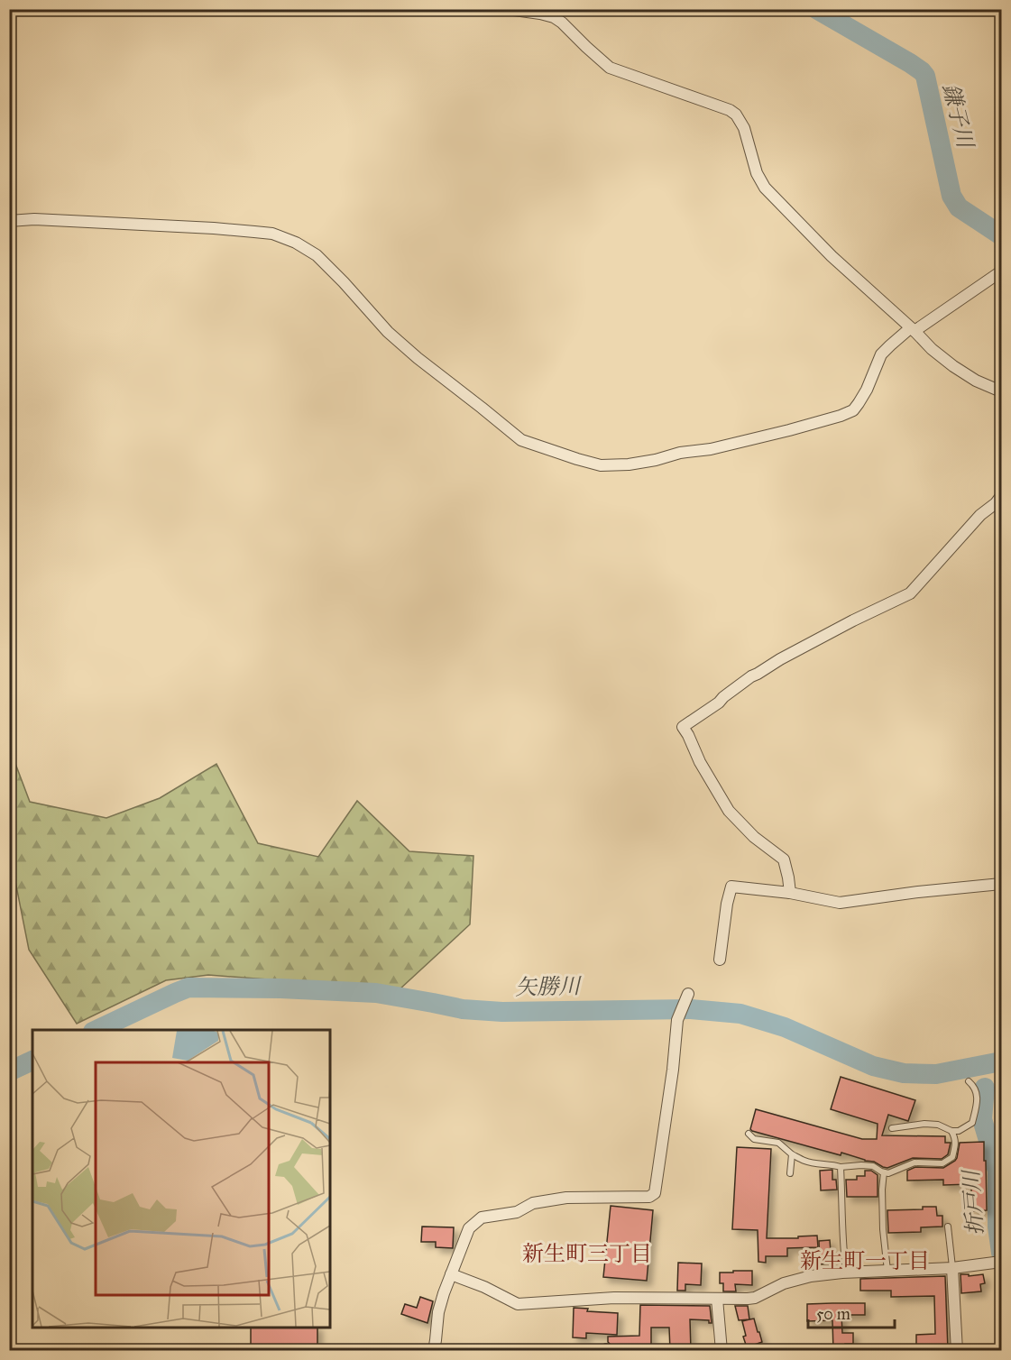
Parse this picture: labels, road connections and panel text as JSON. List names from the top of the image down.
{
  "districts": ["新生町三丁目", "新生町一丁目"],
  "water": ["鎌子川", "矢勝川", "折戸川"],
  "scale_bar": "50 m"
}
